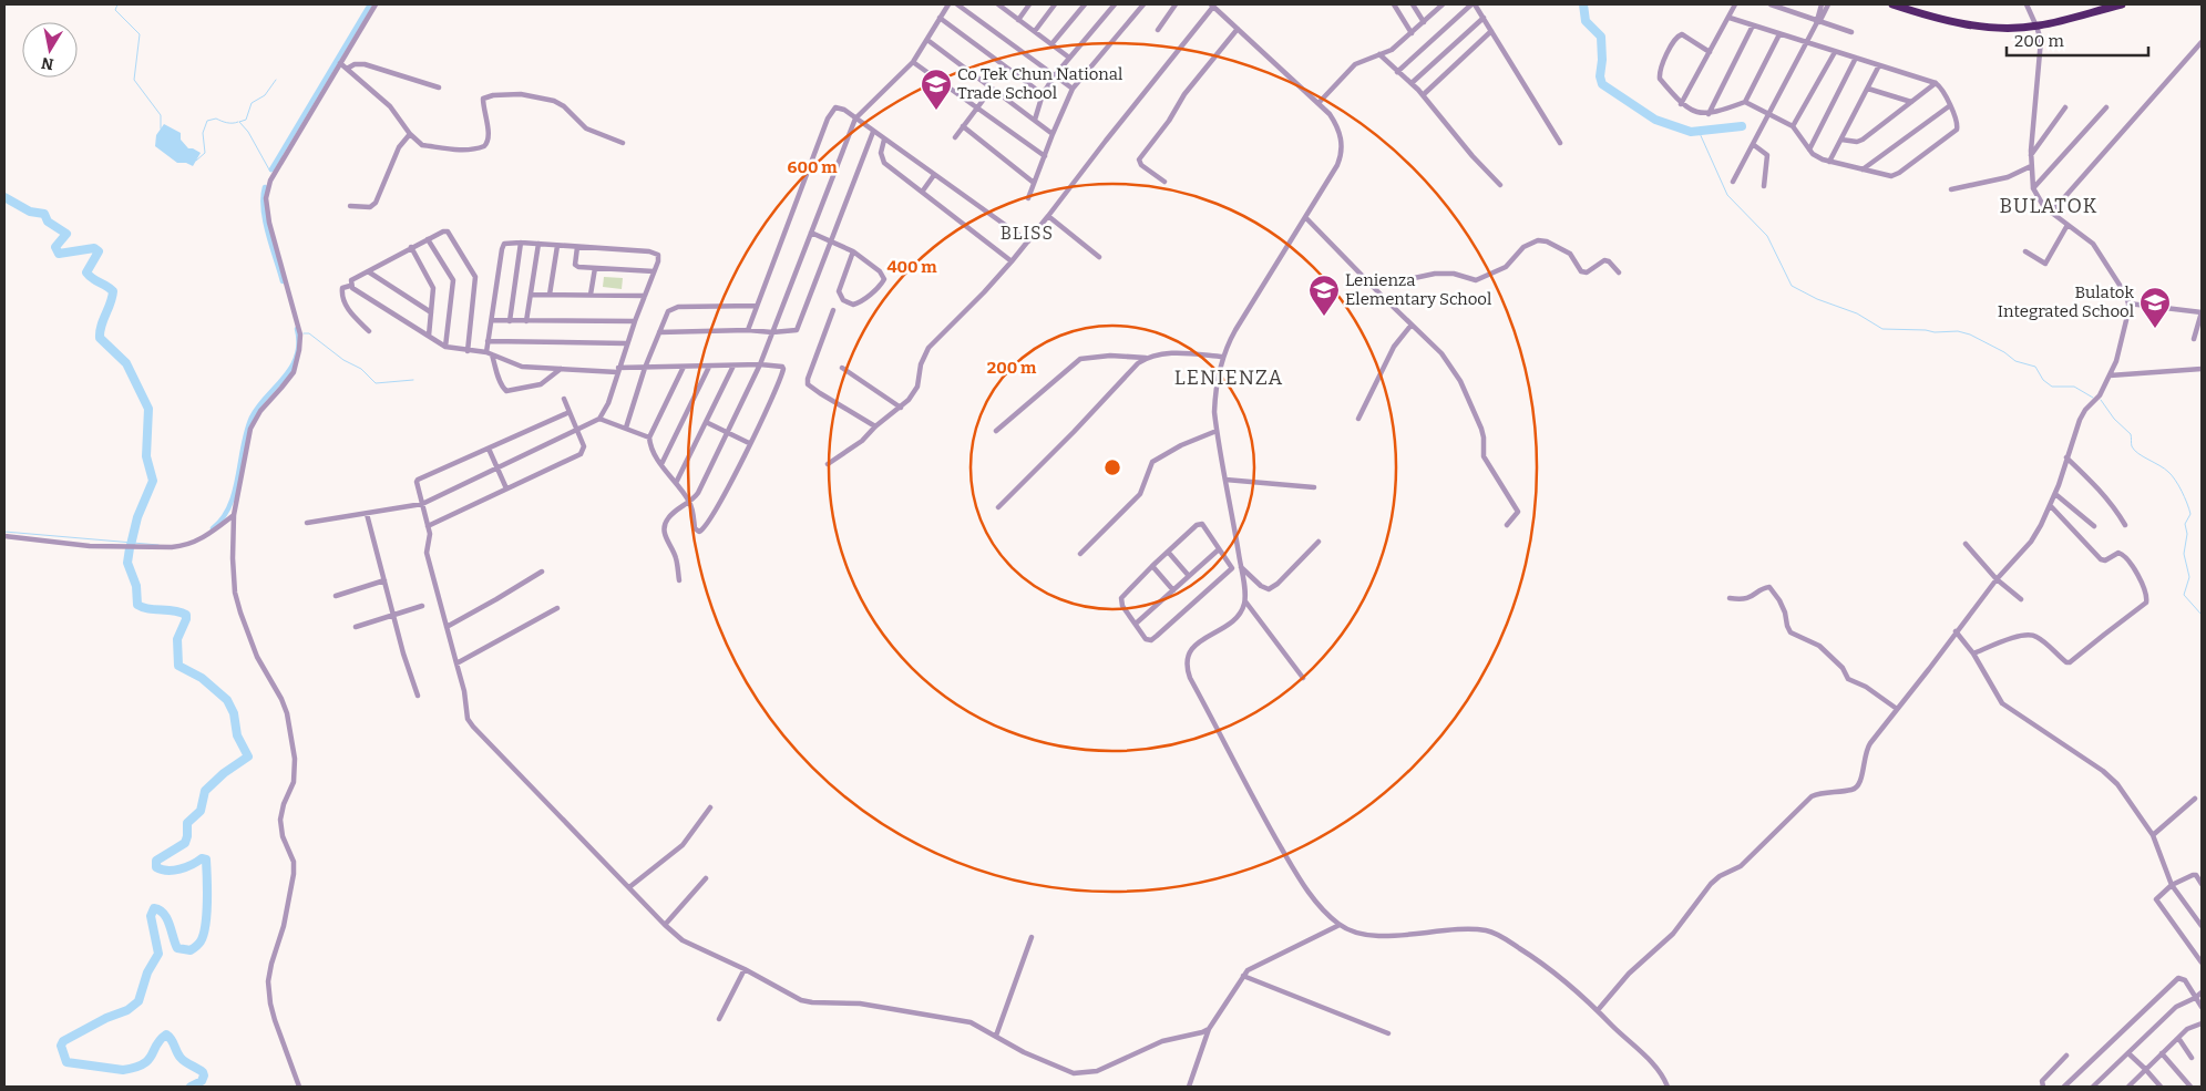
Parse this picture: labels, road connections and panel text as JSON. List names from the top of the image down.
{
  "districts": ["BULATOK", "BLISS", "LENIENZA"],
  "places": {
    "school or university": ["Co Tek Chun National Trade School", "Lenienza Elementary School", "Bulatok Integrated School"]
  },
  "scale_bar": "200 m",
  "north": "bottom",
  "rings": ["600 m", "400 m", "200 m"]
}
